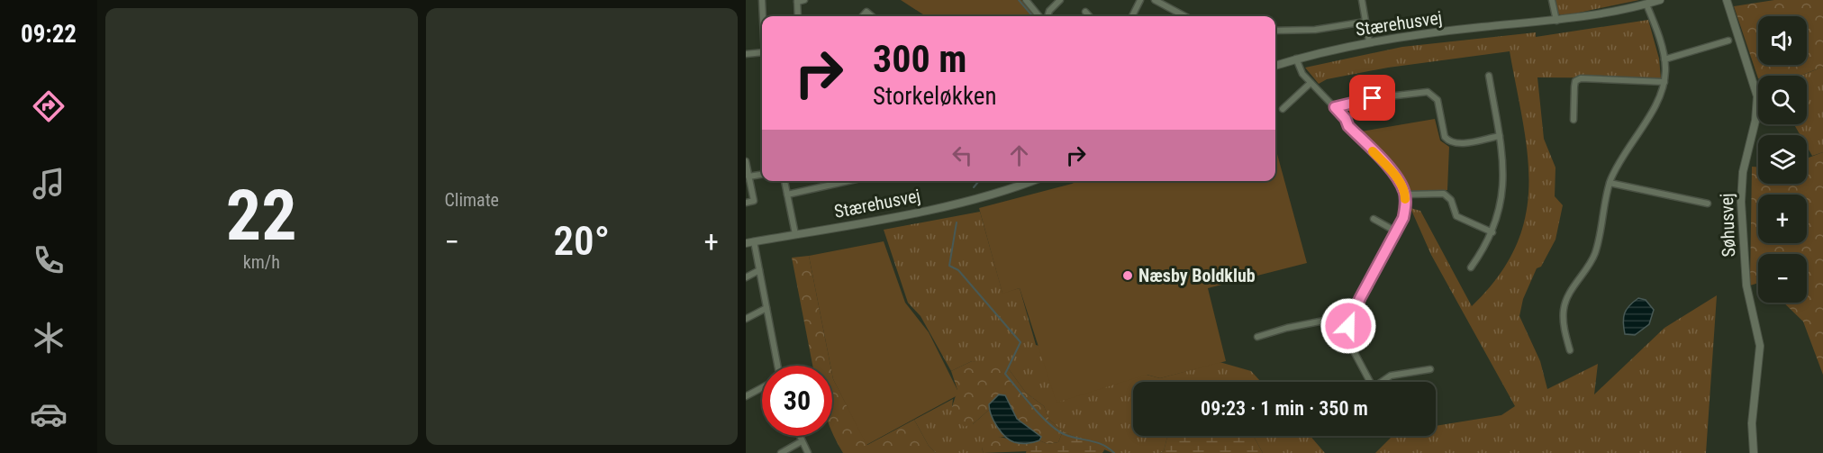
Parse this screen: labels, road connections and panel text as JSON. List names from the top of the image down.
{
  "streets": {
    "street": ["Stærehusvej", "Søhusvej"]
  },
  "places": ["Næsby Boldklub"],
  "page": {
    "tabs": "09:22",
    "tile": [
      ["22", "km/h"],
      "Climate"
    ],
    "map_buttons": ["+", "−"],
    "turn": ["300 m", "Storkeløkken"],
    "heat": ["−", "20°", "+"],
    "limit": "30",
    "trip": "09:23 · 1 min · 350 m"
  }
}
